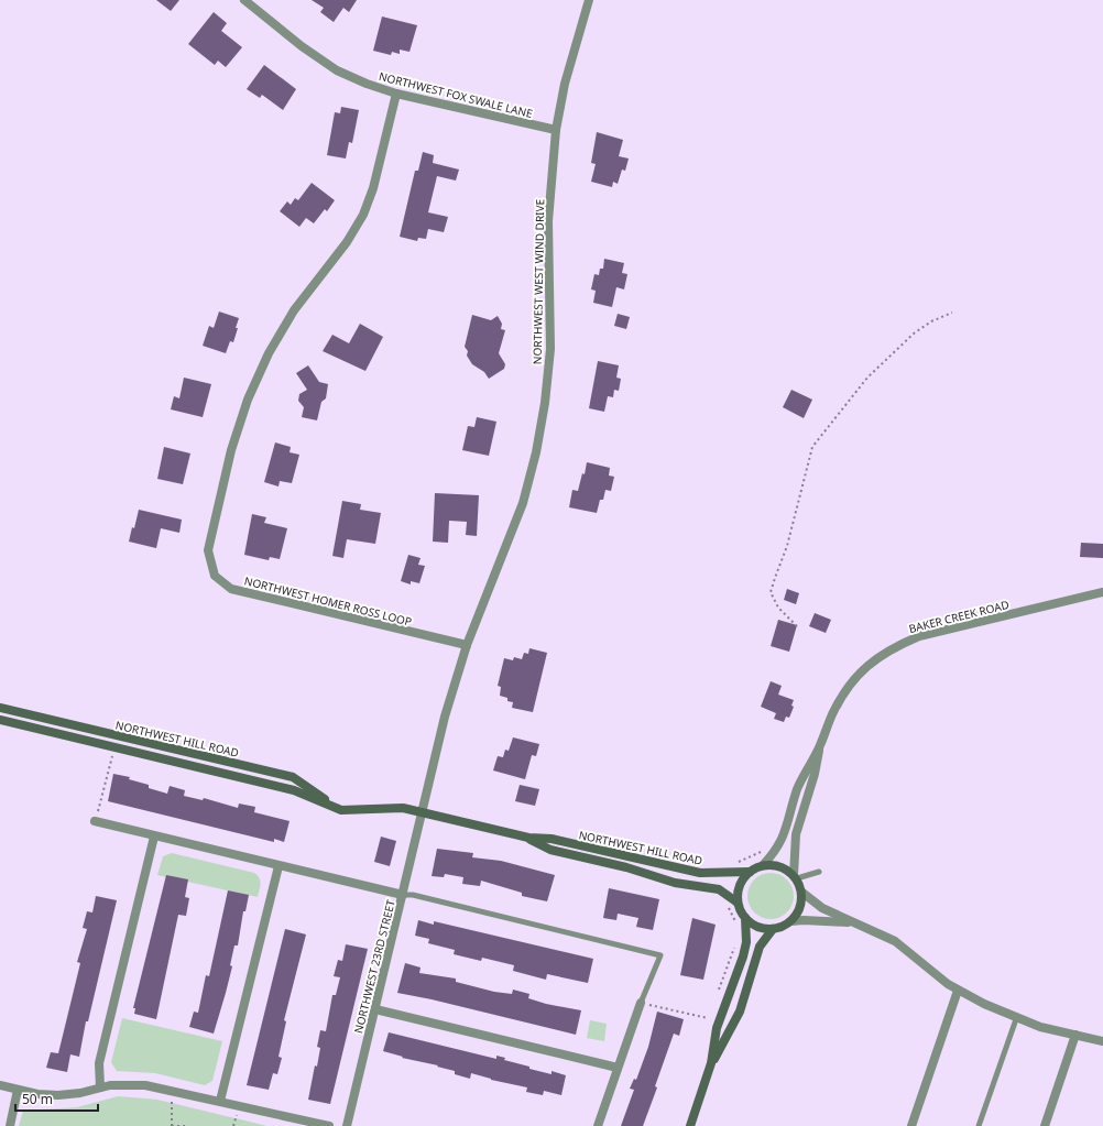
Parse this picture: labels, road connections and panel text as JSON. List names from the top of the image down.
{
  "streets": {
    "main road": ["NORTHWEST HILL ROAD"],
    "street": [
      "NORTHWEST FOX SWALE LANE",
      "NORTHWEST WEST WIND DRIVE",
      "NORTHWEST HOMER ROSS LOOP",
      "BAKER CREEK ROAD",
      "NORTHWEST 23RD STREET"
    ]
  },
  "crossings": [
    ["NORTHWEST FOX SWALE LANE", "NORTHWEST WEST WIND DRIVE"],
    ["NORTHWEST FOX SWALE LANE", "NORTHWEST HOMER ROSS LOOP"],
    ["NORTHWEST WEST WIND DRIVE", "NORTHWEST HOMER ROSS LOOP"],
    ["NORTHWEST WEST WIND DRIVE", "NORTHWEST HILL ROAD"],
    ["NORTHWEST WEST WIND DRIVE", "NORTHWEST 23RD STREET"],
    ["BAKER CREEK ROAD", "NORTHWEST HILL ROAD"],
    ["NORTHWEST HILL ROAD", "NORTHWEST 23RD STREET"]
  ],
  "scale_bar": "50 m"
}
